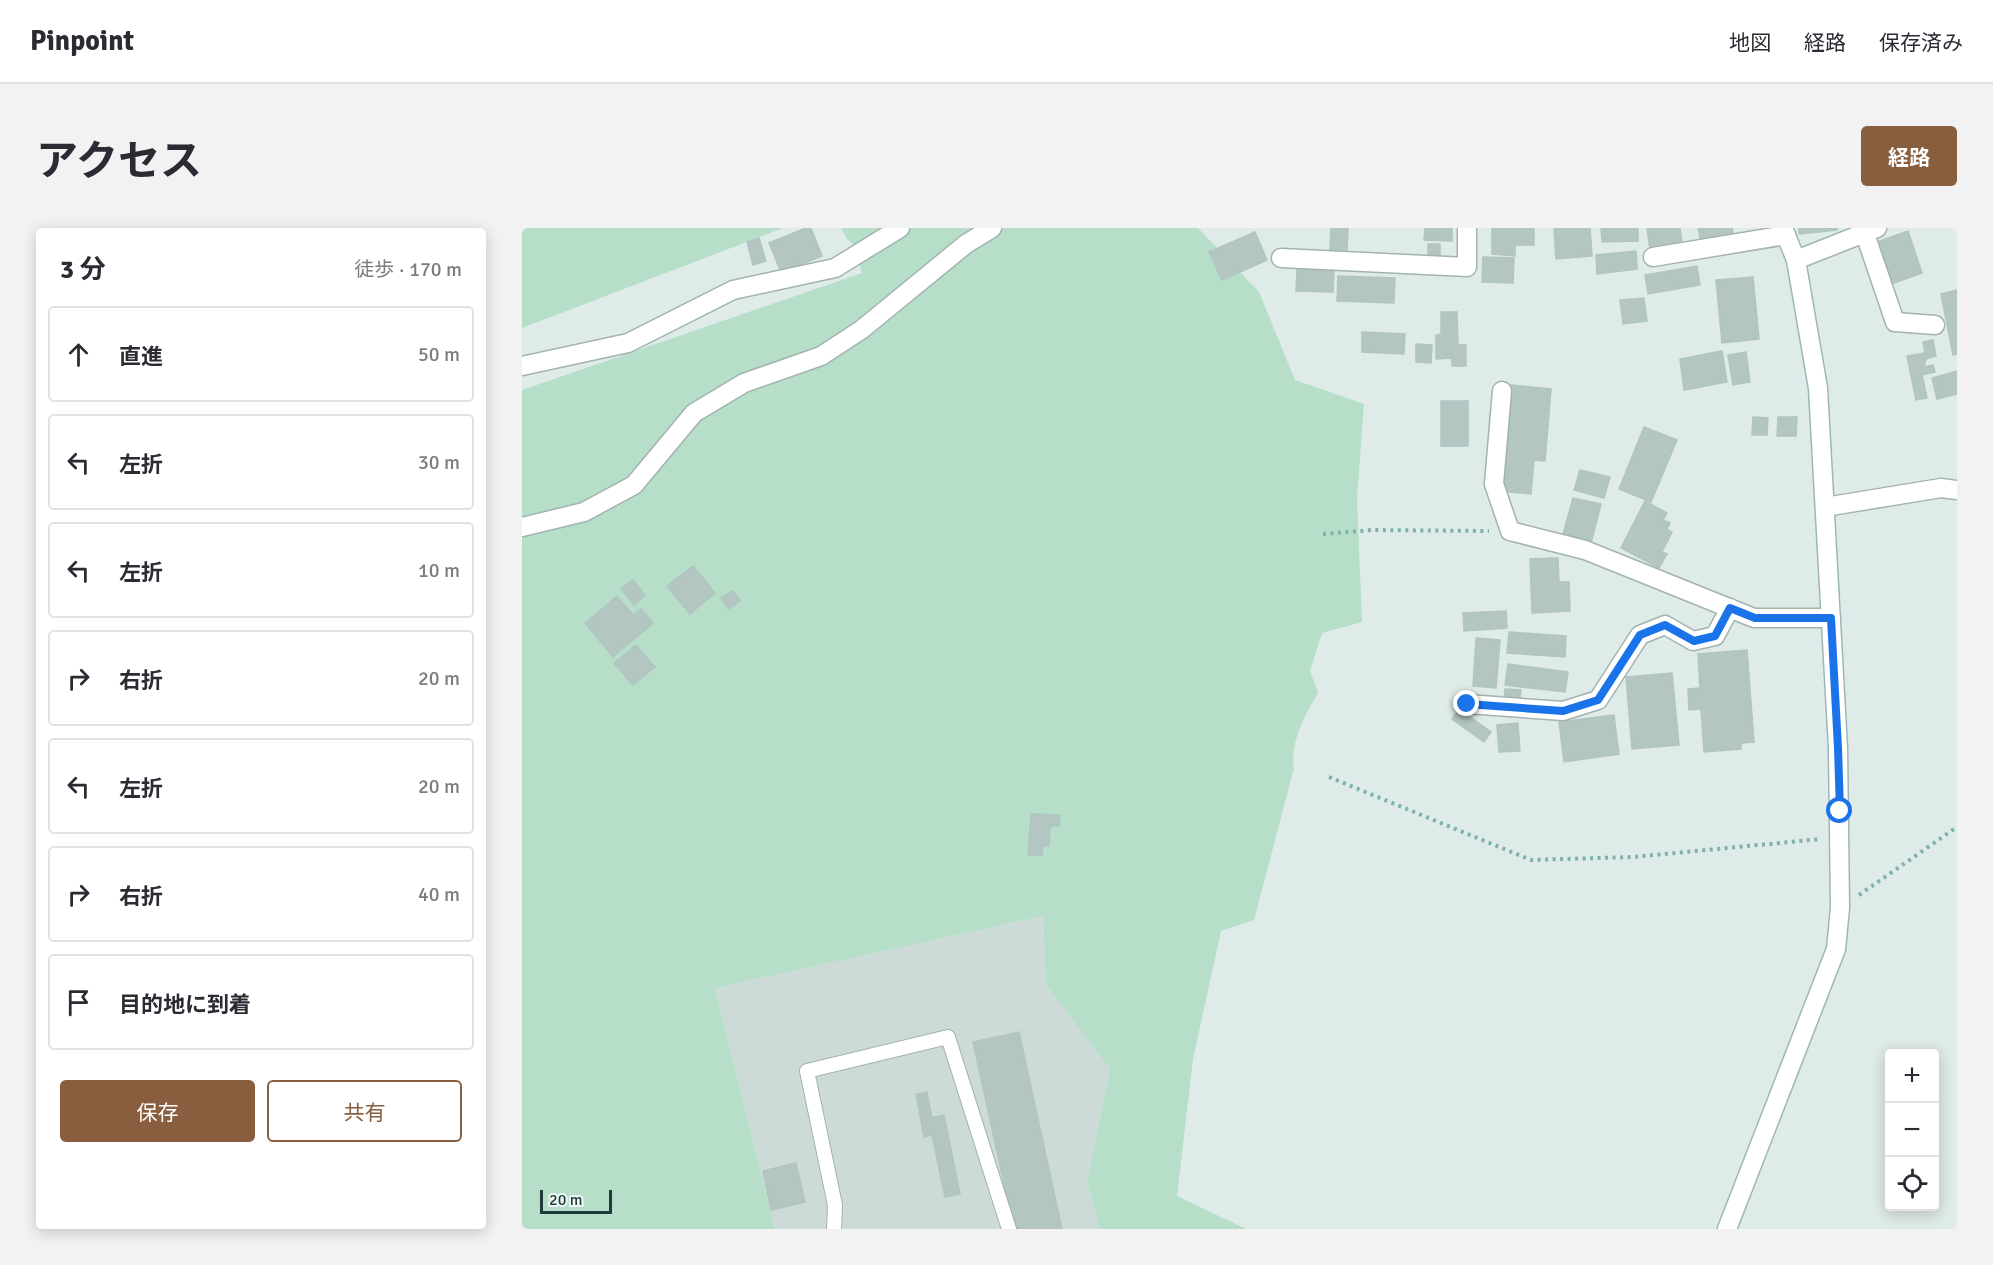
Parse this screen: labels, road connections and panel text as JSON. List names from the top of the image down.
{
  "scale_bar": "20 m",
  "page": {
    "header": "Pinpoint",
    "nav": ["地図", "経路", "保存済み"],
    "title": "アクセス",
    "buttons": [
      "経路",
      ["保存", "共有"]
    ],
    "heading": ["3 分", "徒歩 · 170 m"],
    "list": [
      ["直進", "50 m"],
      ["左折", "30 m"],
      ["左折", "10 m"],
      ["右折", "20 m"],
      ["左折", "20 m"],
      ["右折", "40 m"],
      "目的地に到着"
    ],
    "map_buttons": ["+", "−"],
    "scale": "20 m"
  }
}
